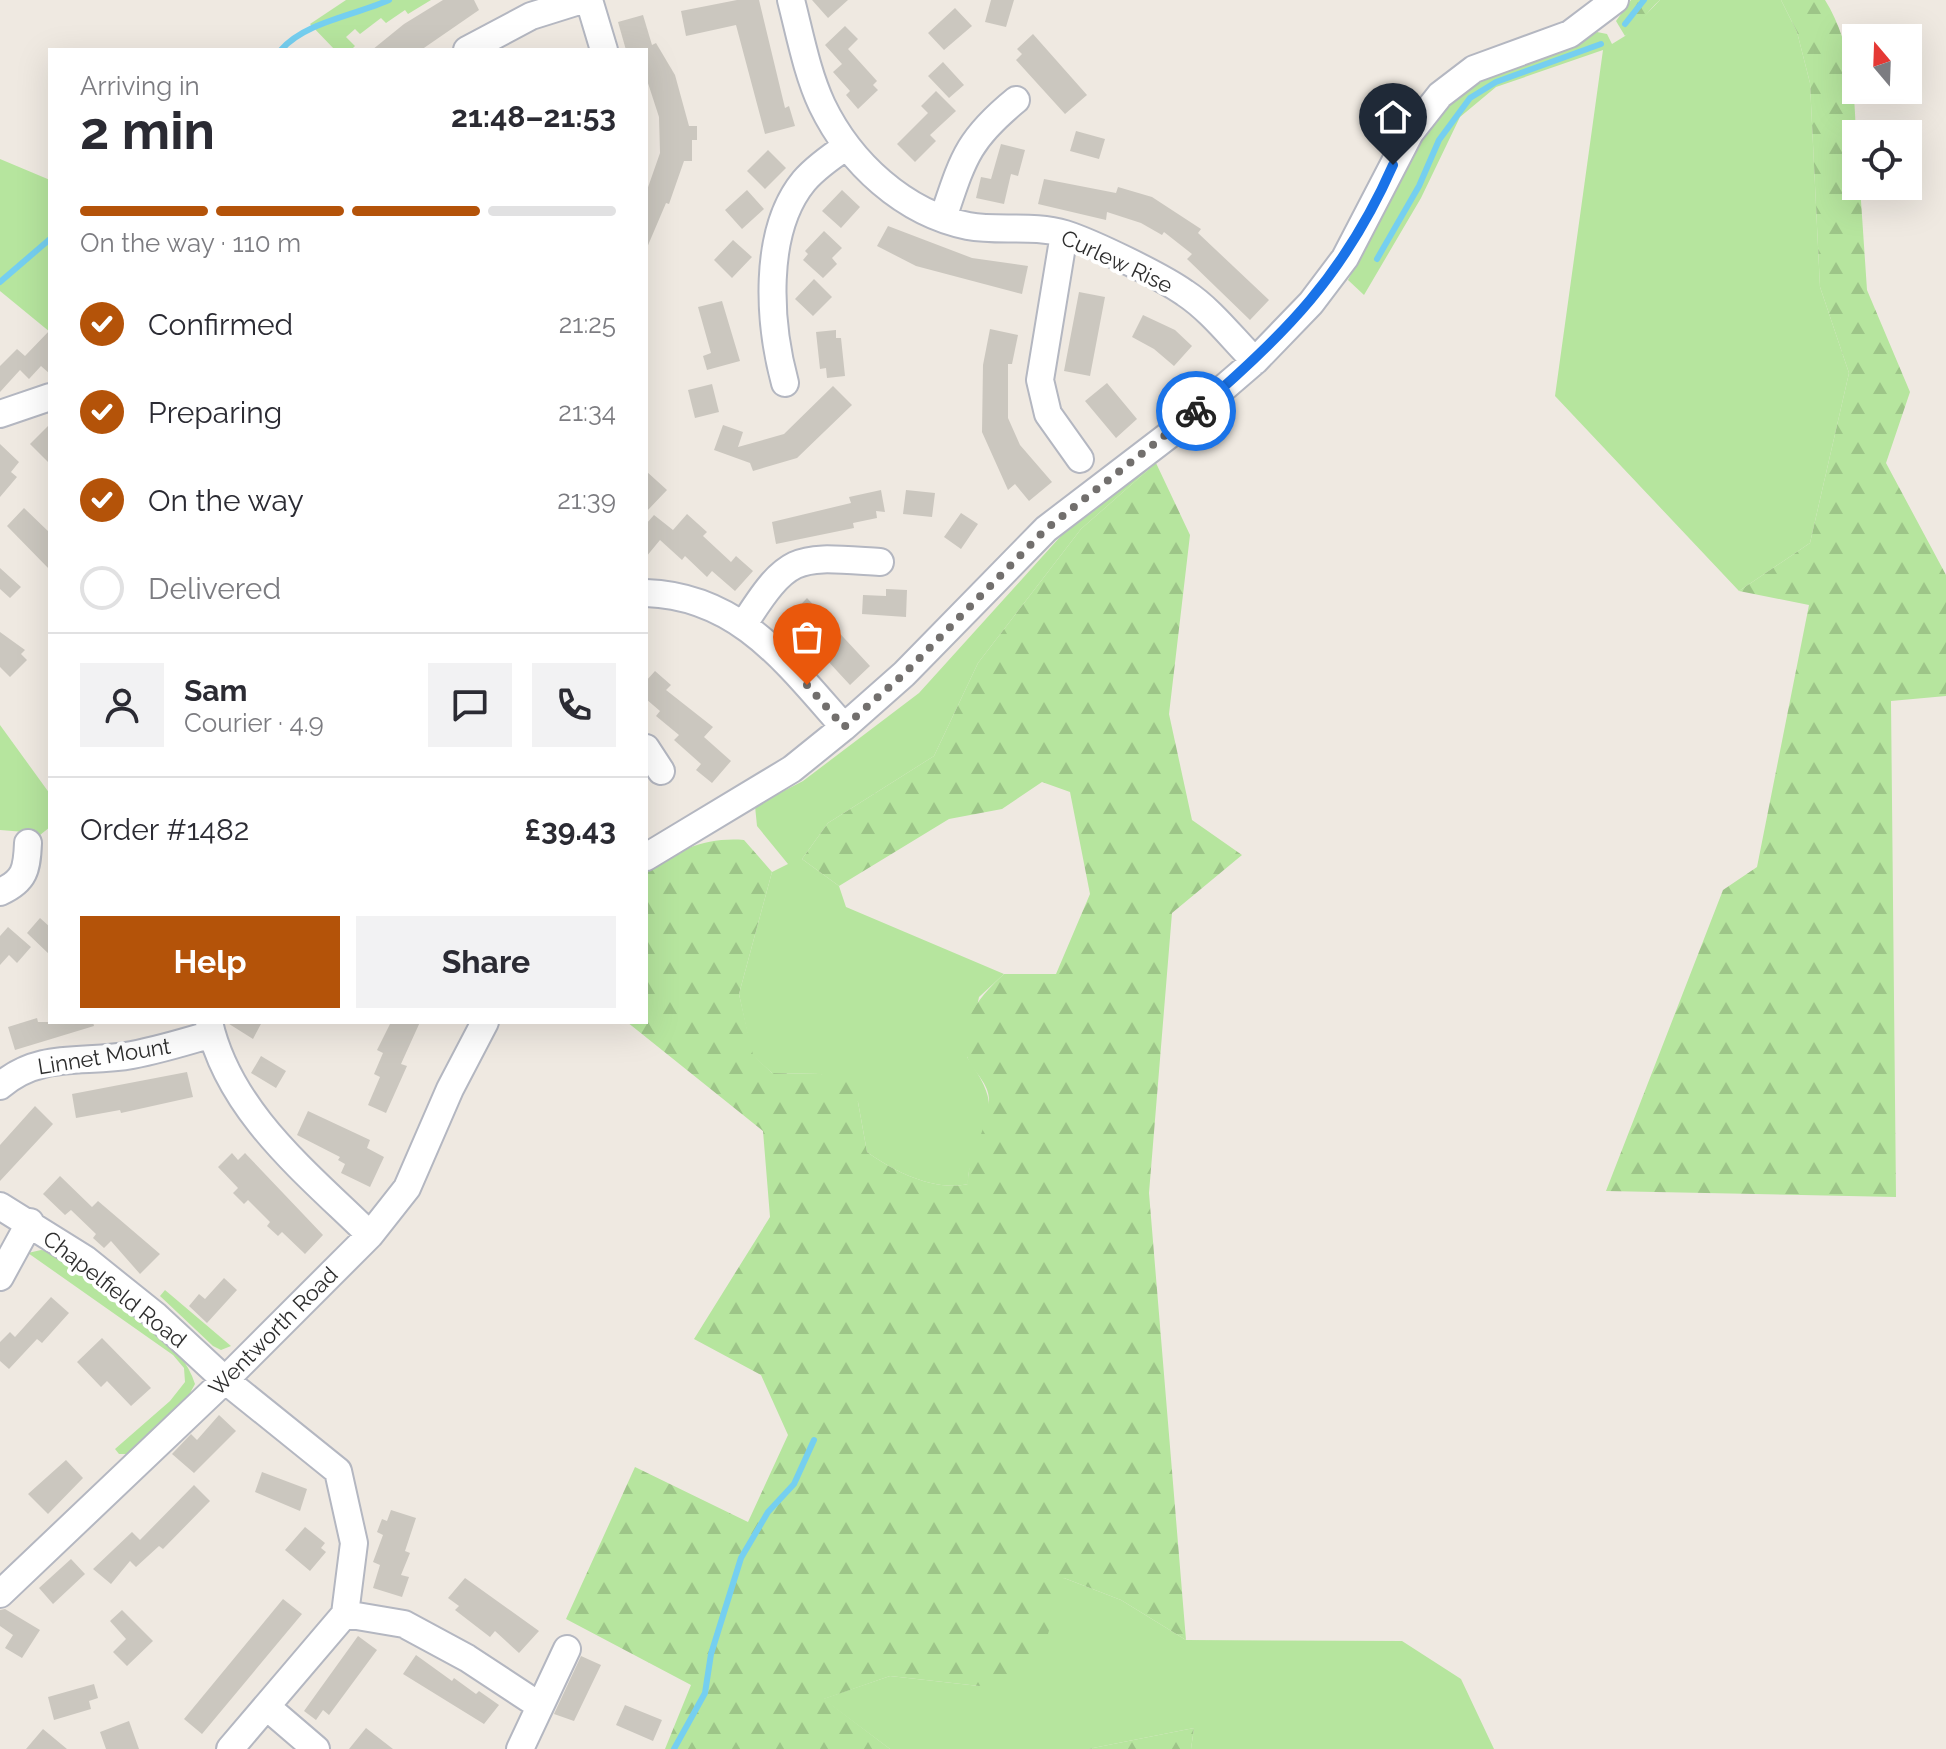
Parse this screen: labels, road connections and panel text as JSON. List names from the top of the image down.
{
  "streets": {
    "street": [
      "Curlew Rise",
      "Linnet Mount",
      "Chapelfield Road",
      "Wentworth Road"
    ]
  },
  "crossings": [
    ["Chapelfield Road", "Wentworth Road"]
  ],
  "north": "top",
  "page": {
    "heading": ["2 min", "Arriving in", "21:48–21:53"],
    "panel": [
      "Sam",
      "Courier · 4.9",
      "Order #1482",
      "£39.43"
    ],
    "bar": "On the way · 110 m",
    "list": [
      ["Confirmed", "21:25"],
      ["Preparing", "21:34"],
      ["On the way", "21:39"],
      "Delivered"
    ],
    "buttons": ["Help", "Share"]
  }
}
